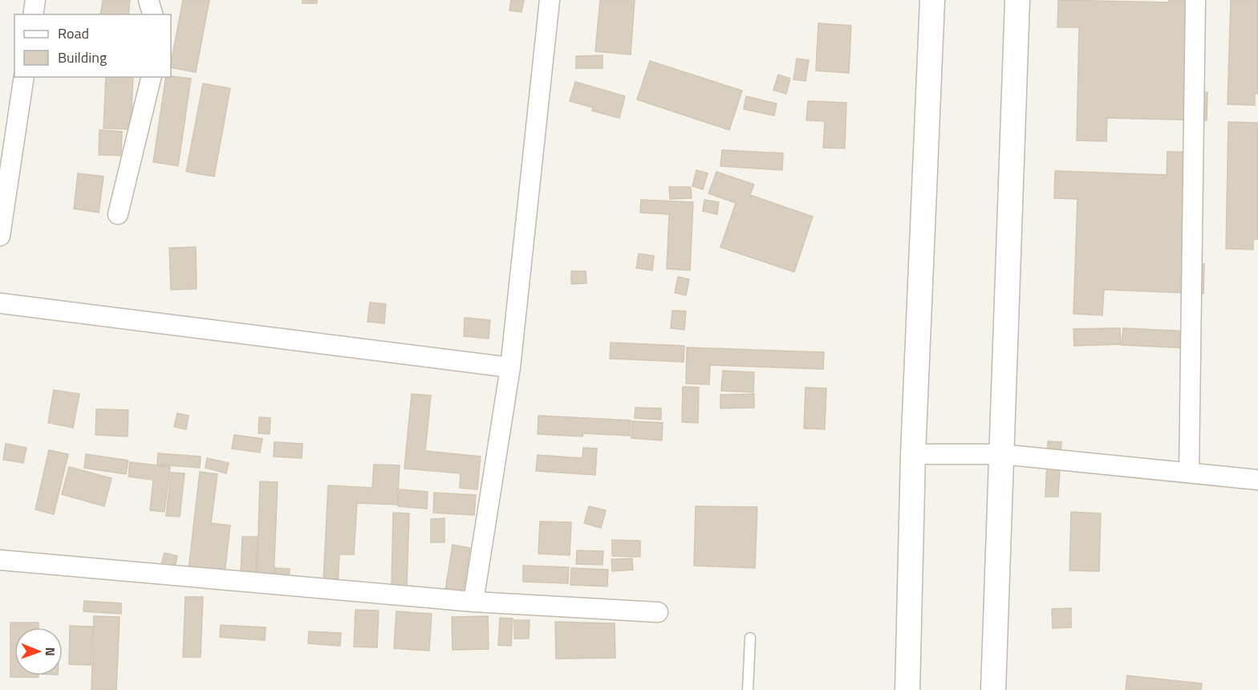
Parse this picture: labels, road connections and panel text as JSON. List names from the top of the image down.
{
  "legend": ["Road", "Building"],
  "north": "right"
}
